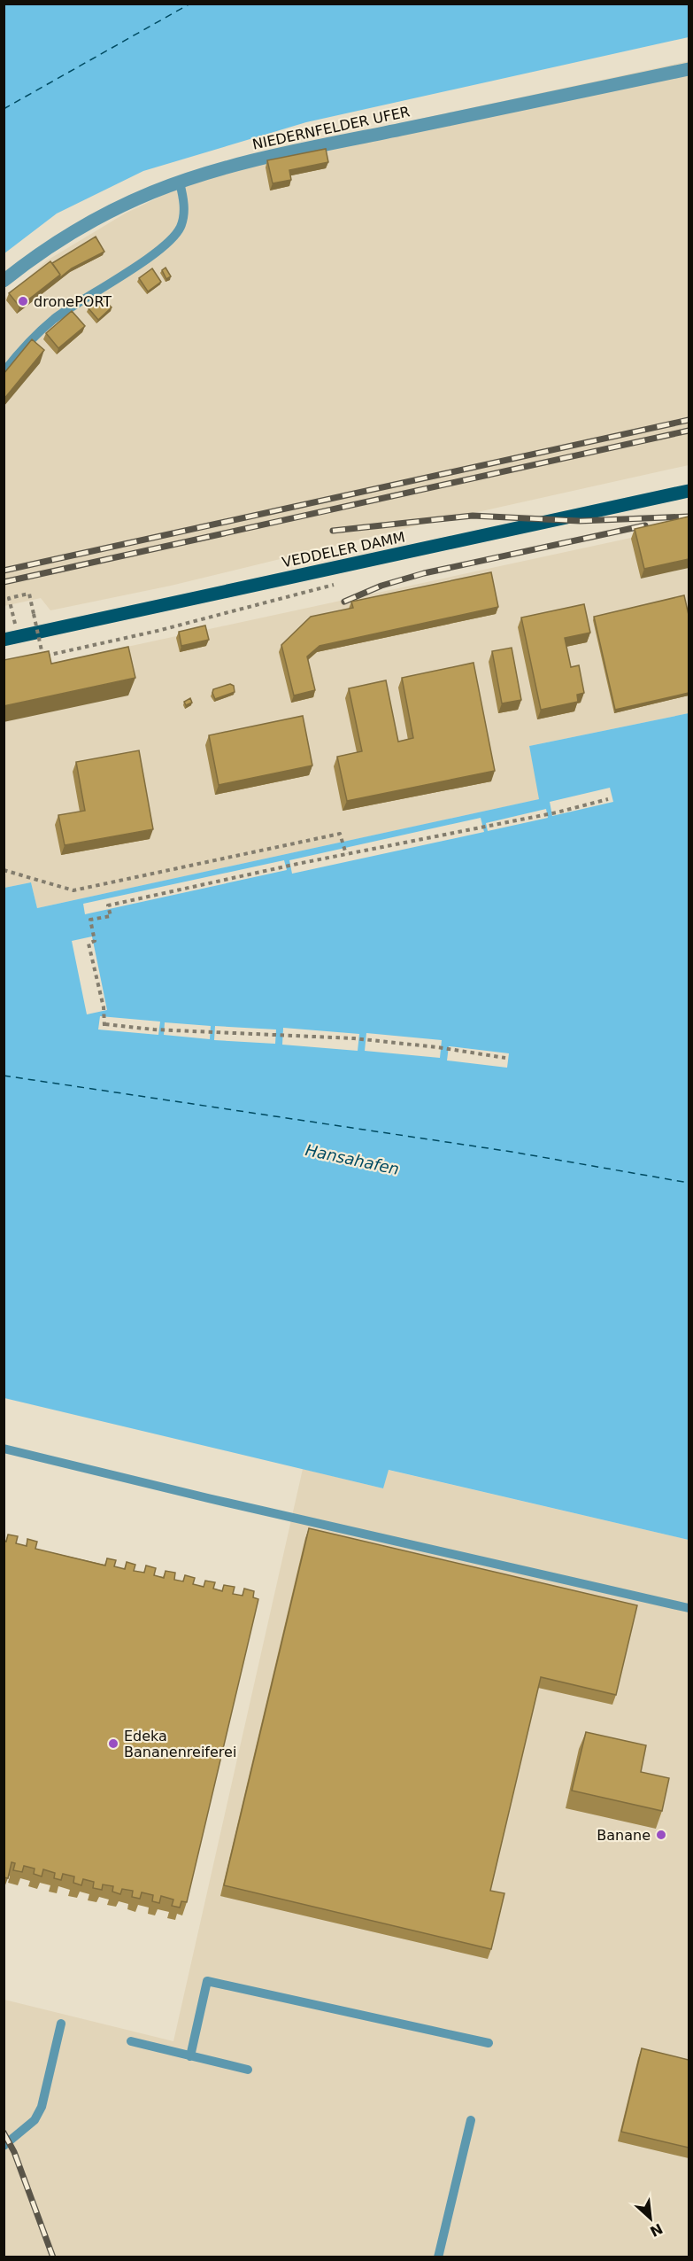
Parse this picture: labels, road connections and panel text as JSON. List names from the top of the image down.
{
  "streets": {
    "main road": ["VEDDELER DAMM"],
    "street": ["NIEDERNFELDER UFER"]
  },
  "water": ["Hansahafen"],
  "places": ["dronePORT", "Edeka Bananenreiferei", "Banane"],
  "north": "bottom right"
}
